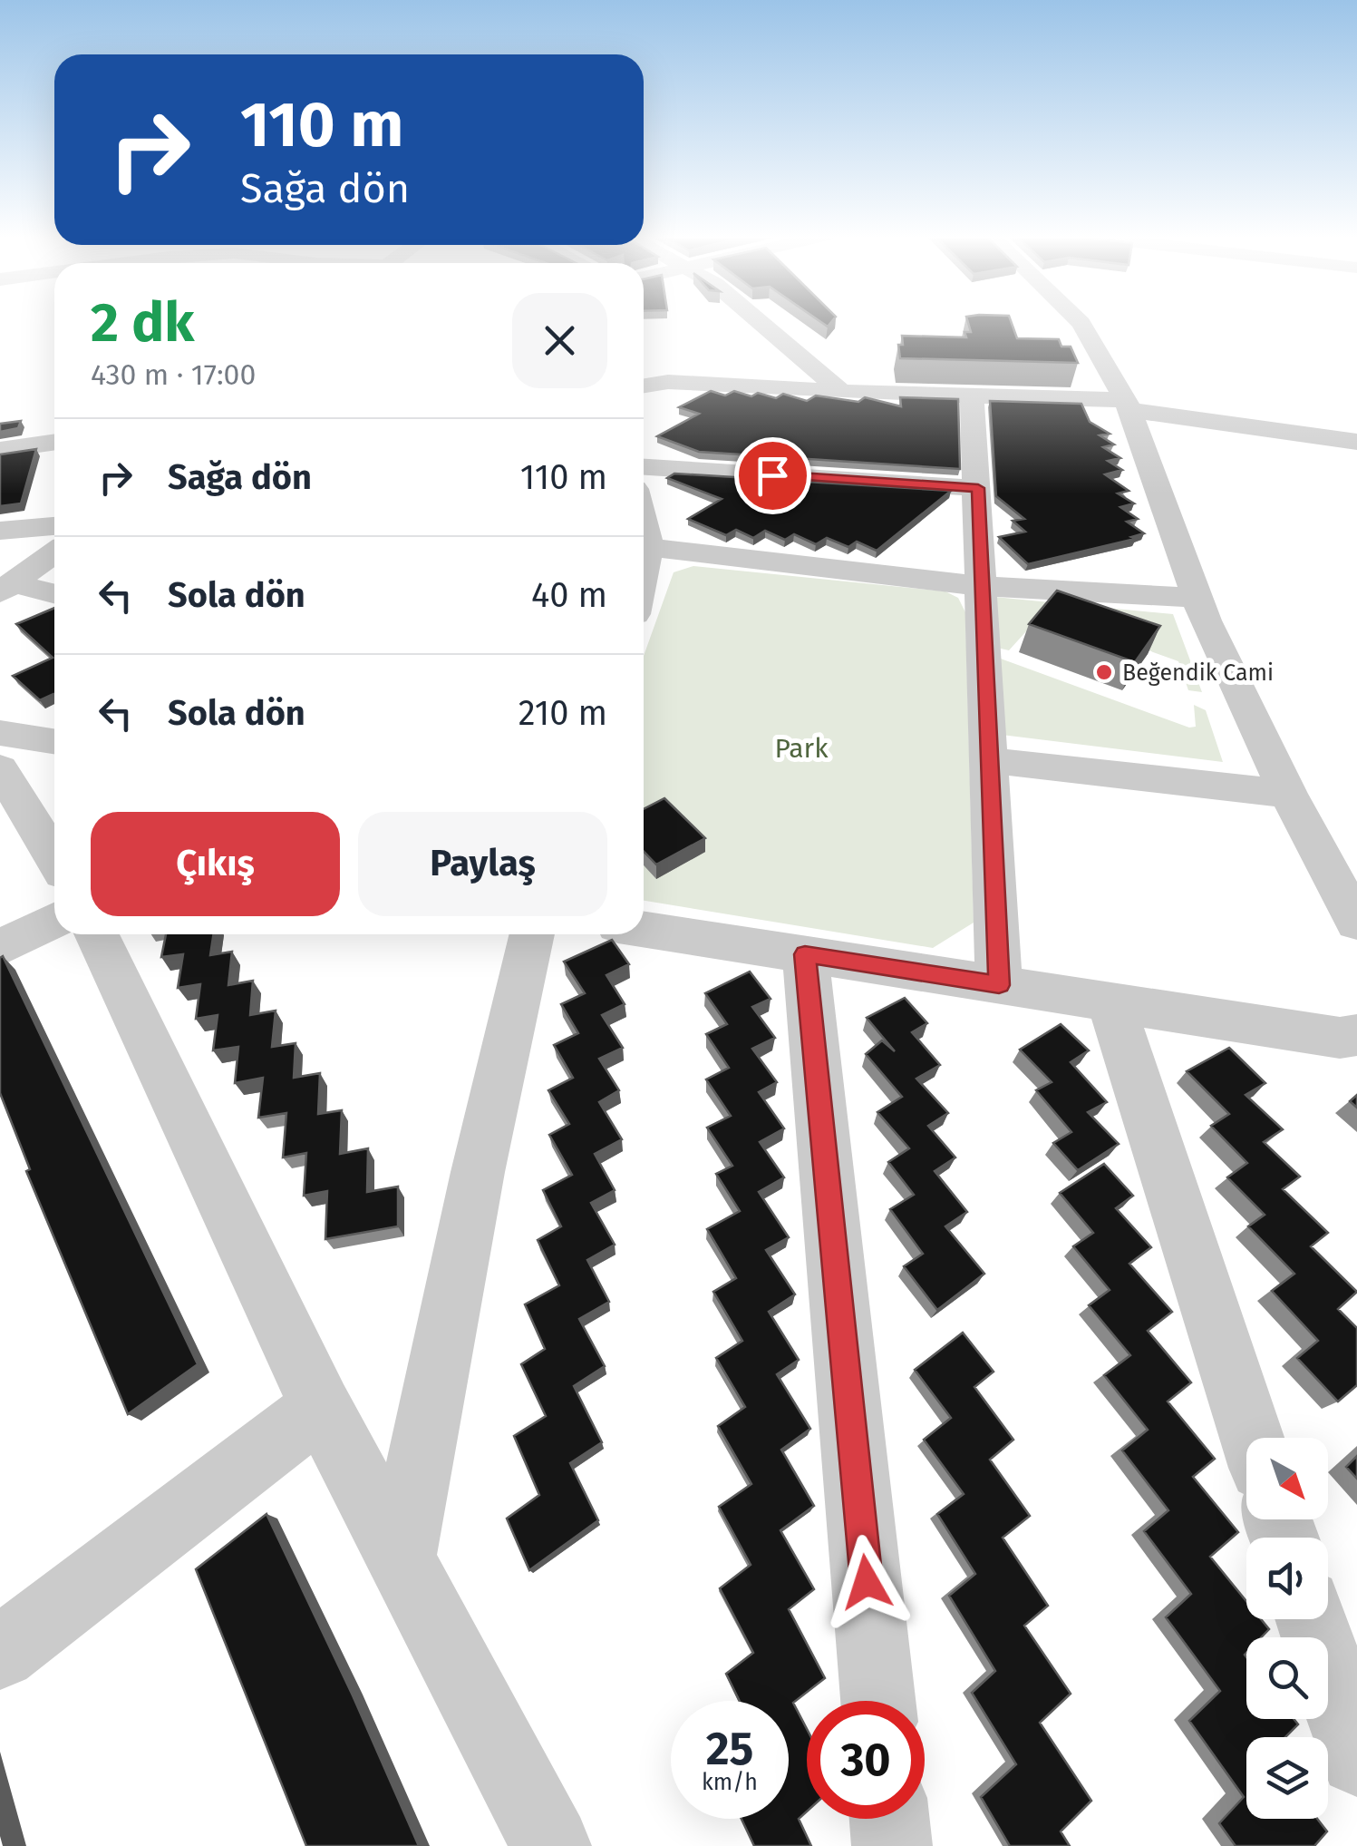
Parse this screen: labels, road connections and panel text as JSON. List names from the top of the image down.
{
  "parks": ["Park"],
  "places": ["Beğendik Cami"],
  "north": "bottom right",
  "page": {
    "turn": ["110 m", "Sağa dön"],
    "heading": ["2 dk", "430 m · 17:00"],
    "list": [
      {
        "name": "Sağa dön",
        "value": "110 m"
      },
      {
        "name": "Sola dön",
        "value": "40 m"
      },
      {
        "name": "Sola dön",
        "value": "210 m"
      }
    ],
    "buttons": ["Çıkış", "Paylaş"],
    "speed": "25 km/h",
    "limit": "30"
  }
}
